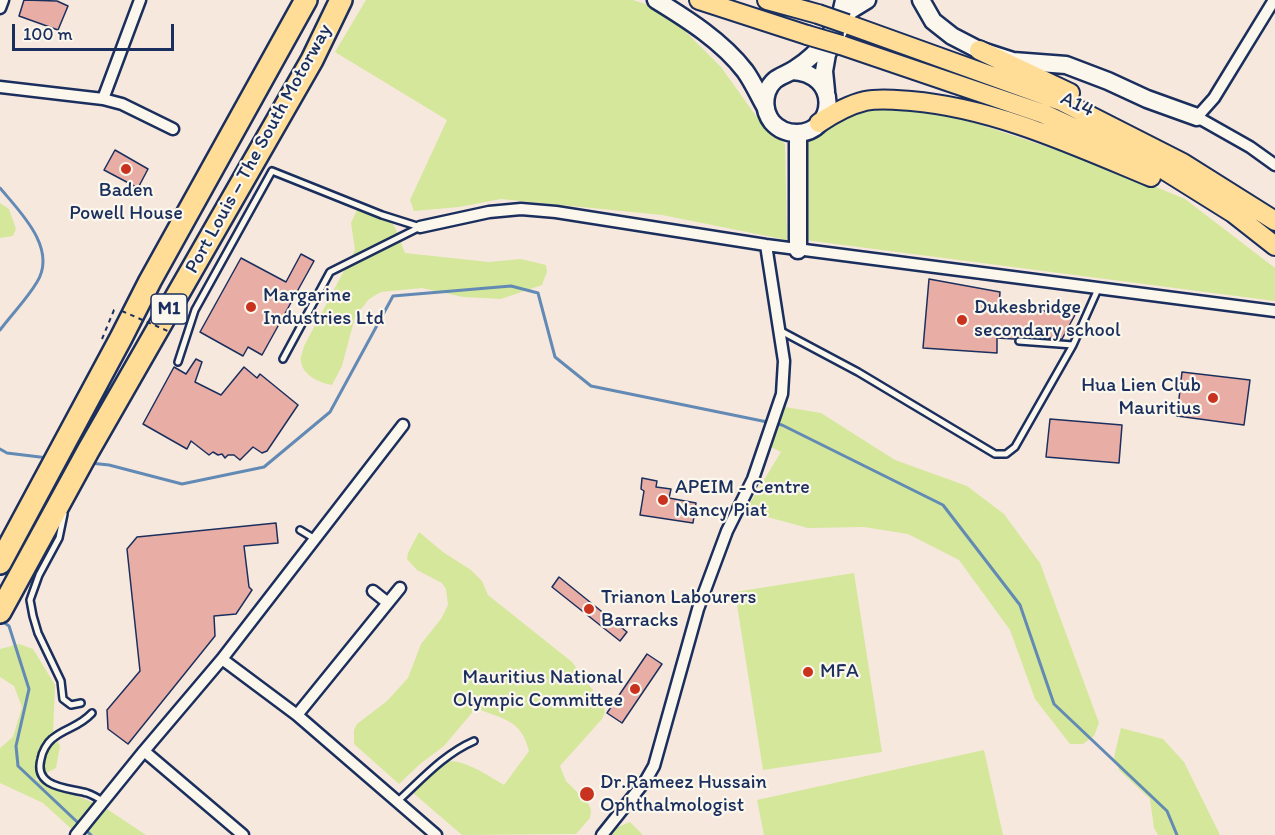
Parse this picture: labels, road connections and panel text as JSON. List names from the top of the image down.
{
  "streets": {
    "highway": ["Port Louis – The South Motorway", "M1"],
    "main road": ["A14"]
  },
  "places": [
    "Baden Powell House",
    "Margarine Industries Ltd",
    "Dukesbridge secondary school",
    "Hua Lien Club Mauritius",
    "APEIM - Centre Nancy Piat",
    "Trianon Labourers Barracks",
    "MFA",
    "Mauritius National Olympic Committee",
    "Dr.Rameez Hussain Ophthalmologist"
  ],
  "scale_bar": "100 m"
}
